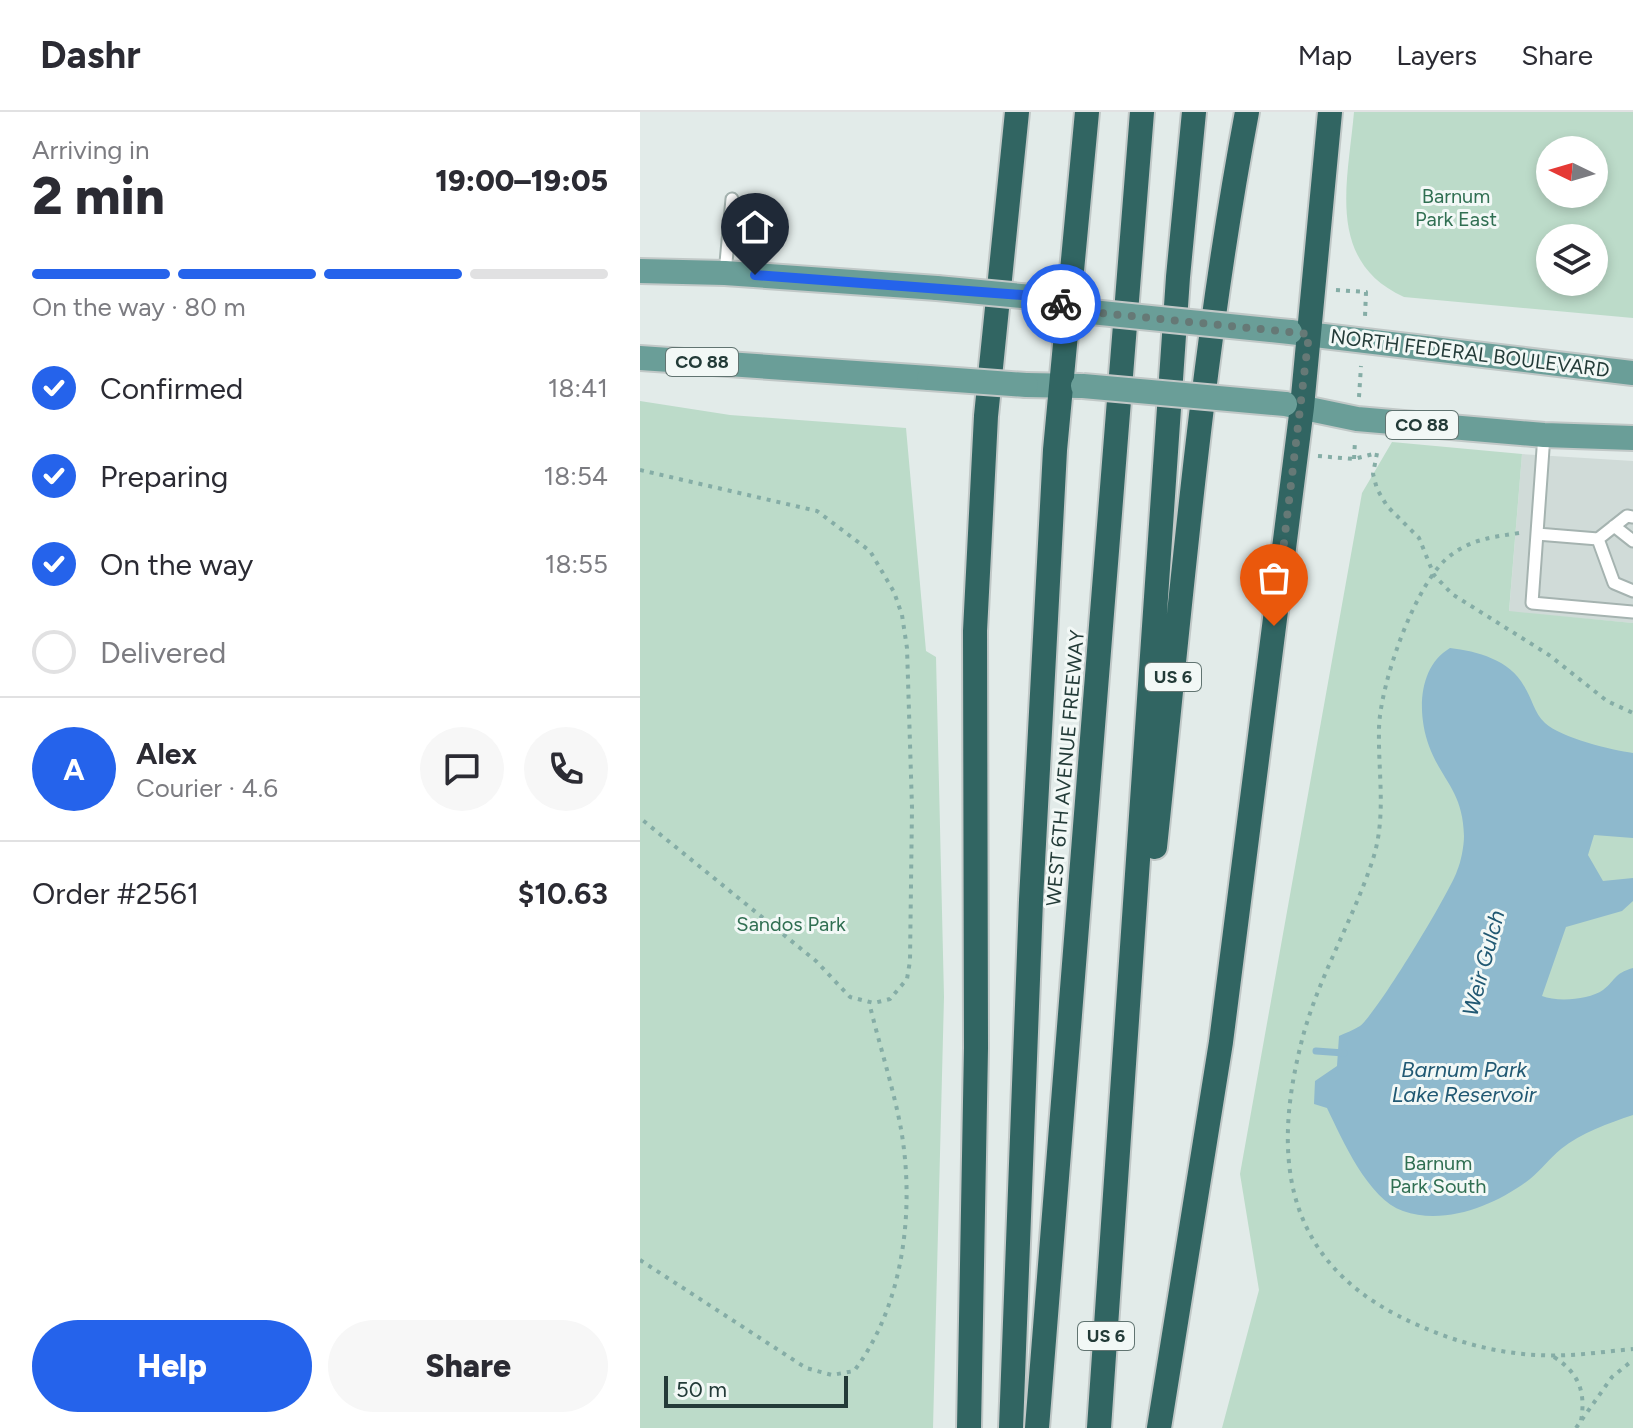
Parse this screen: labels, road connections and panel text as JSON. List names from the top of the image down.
{
  "streets": {
    "highway": ["US 6", "WEST 6TH AVENUE FREEWAY"],
    "main road": ["NORTH FEDERAL BOULEVARD", "CO 88"]
  },
  "water": ["Weir Gulch", "Barnum Park Lake Reservoir"],
  "parks": ["Barnum Park East", "Sandos Park", "Barnum Park South"],
  "scale_bar": "50 m",
  "north": "left",
  "page": {
    "header": "Dashr",
    "nav": ["Map", "Layers", "Share"],
    "heading": ["2 min", "Arriving in", "19:00–19:05"],
    "panel": [
      "Alex",
      "Courier · 4.6",
      "Order #2561",
      "$10.63"
    ],
    "bar": "On the way · 80 m",
    "list": [
      ["Confirmed", "18:41"],
      ["Preparing", "18:54"],
      ["On the way", "18:55"],
      "Delivered"
    ],
    "round": "A",
    "buttons": ["Help", "Share"],
    "scale": "50 m"
  }
}
